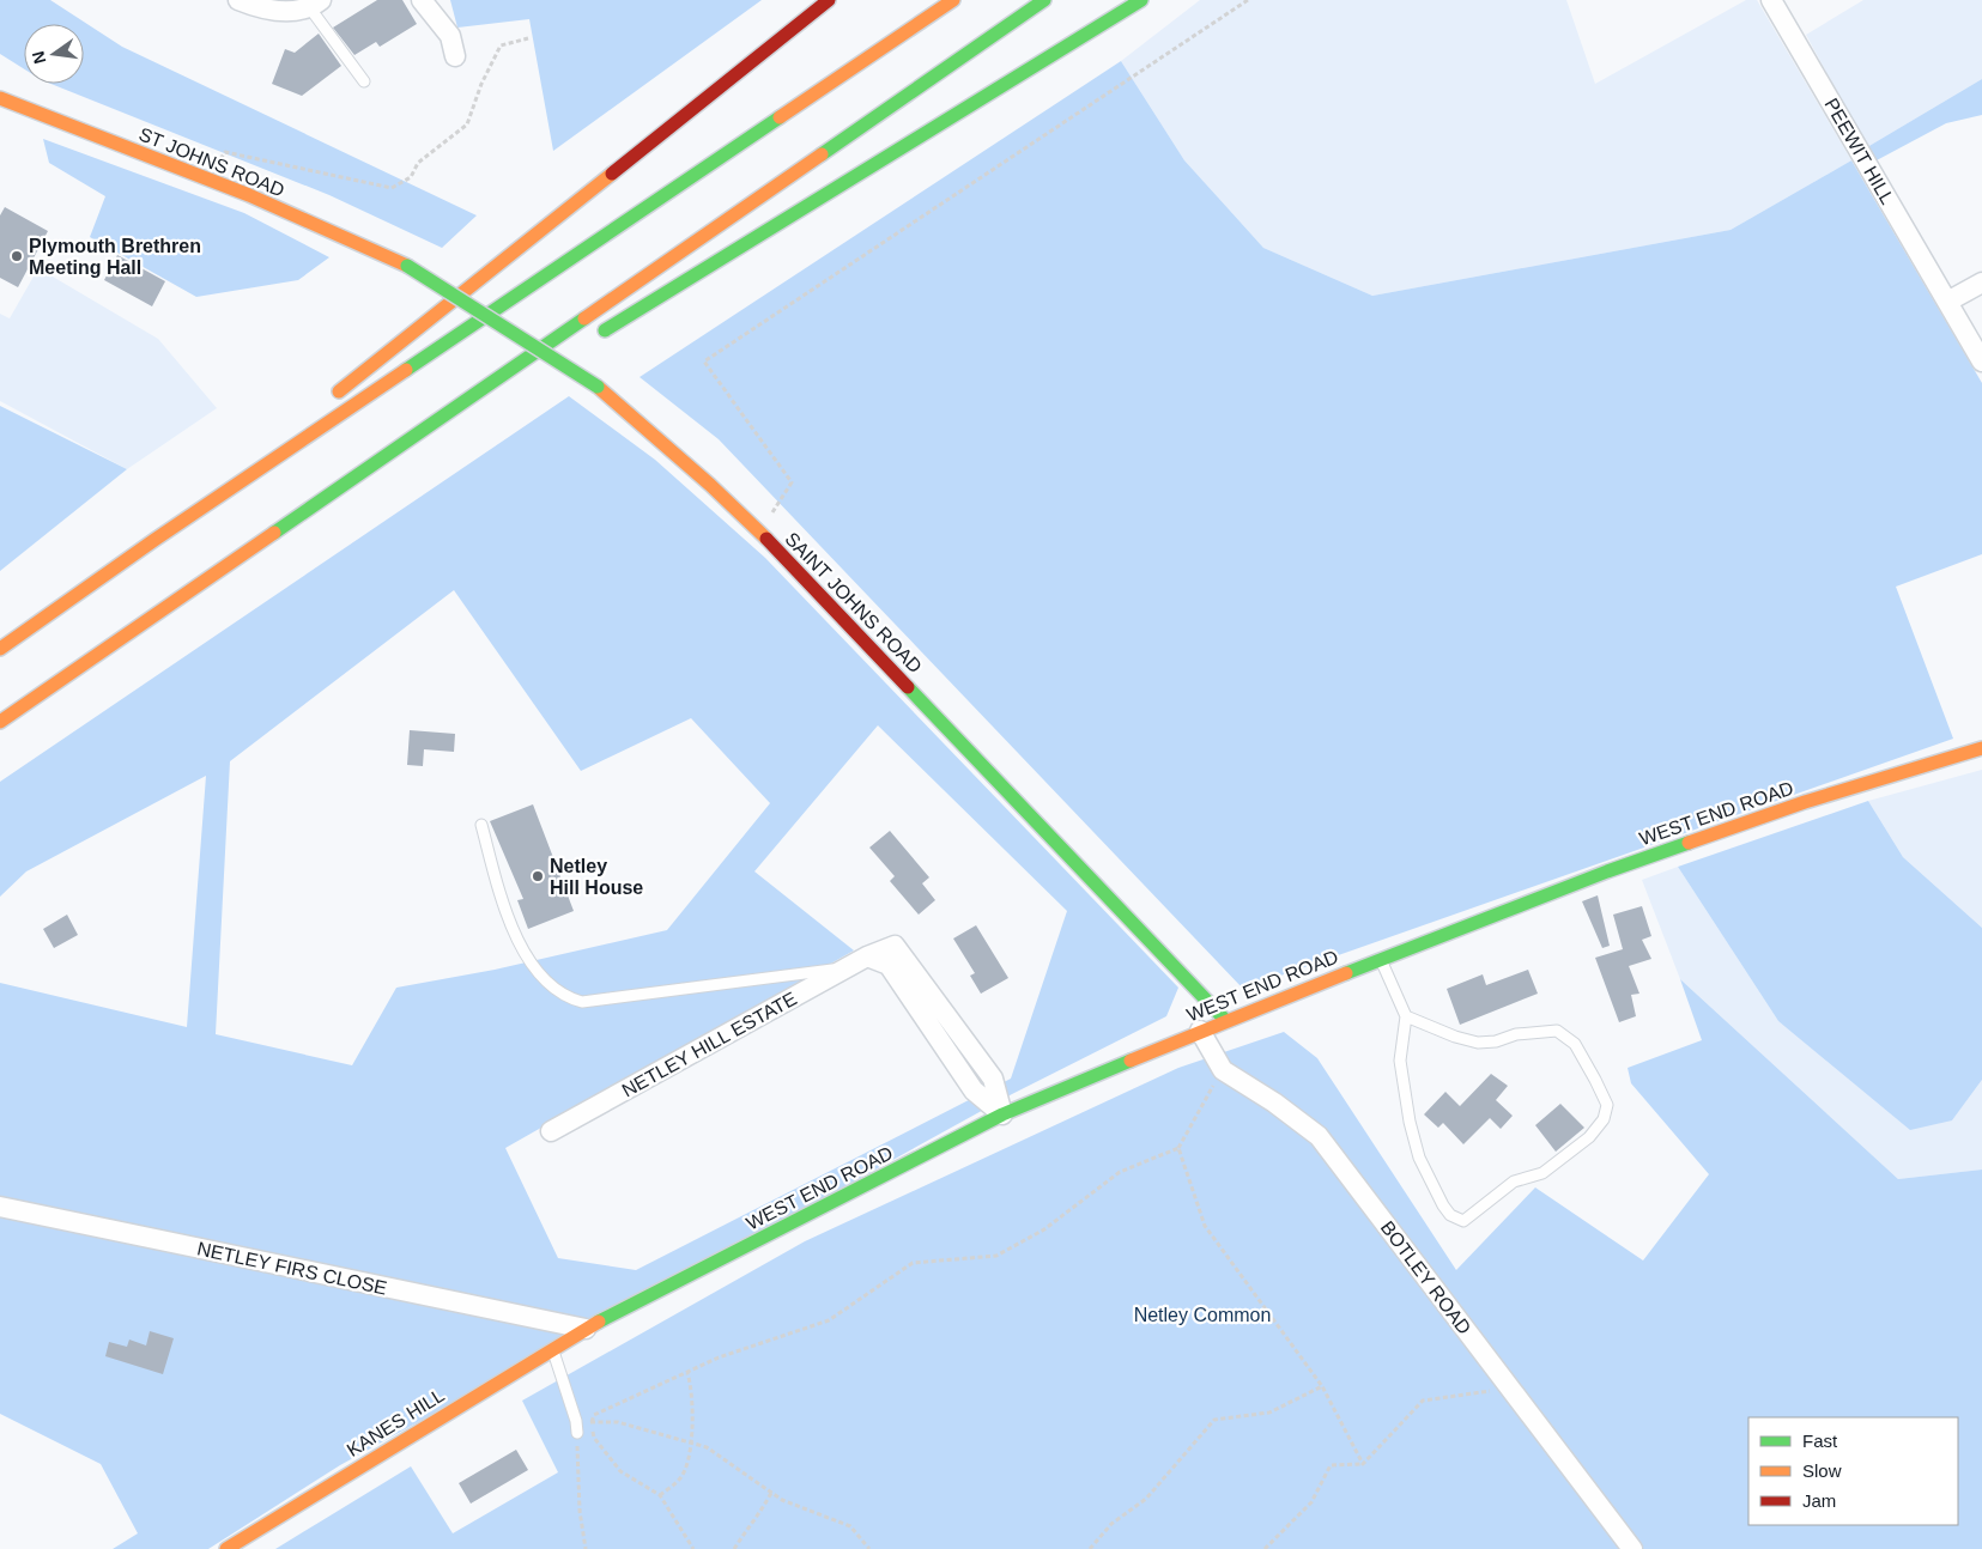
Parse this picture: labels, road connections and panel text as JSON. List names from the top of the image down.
{
  "streets": {
    "main road": [
      "ST JOHNS ROAD",
      "SAINT JOHNS ROAD",
      "WEST END ROAD",
      "KANES HILL"
    ],
    "street": [
      "PEEWIT HILL",
      "NETLEY HILL ESTATE",
      "NETLEY FIRS CLOSE",
      "BOTLEY ROAD"
    ]
  },
  "crossings": [
    ["ST JOHNS ROAD", "SAINT JOHNS ROAD"],
    ["SAINT JOHNS ROAD", "WEST END ROAD"],
    ["WEST END ROAD", "NETLEY HILL ESTATE"],
    ["WEST END ROAD", "NETLEY FIRS CLOSE"],
    ["WEST END ROAD", "BOTLEY ROAD"],
    ["WEST END ROAD", "KANES HILL"],
    ["NETLEY FIRS CLOSE", "KANES HILL"]
  ],
  "parks": ["Netley Common"],
  "places": ["Plymouth Brethren Meeting Hall", "Netley Hill House"],
  "legend": ["Fast", "Slow", "Jam"],
  "north": "left"
}
